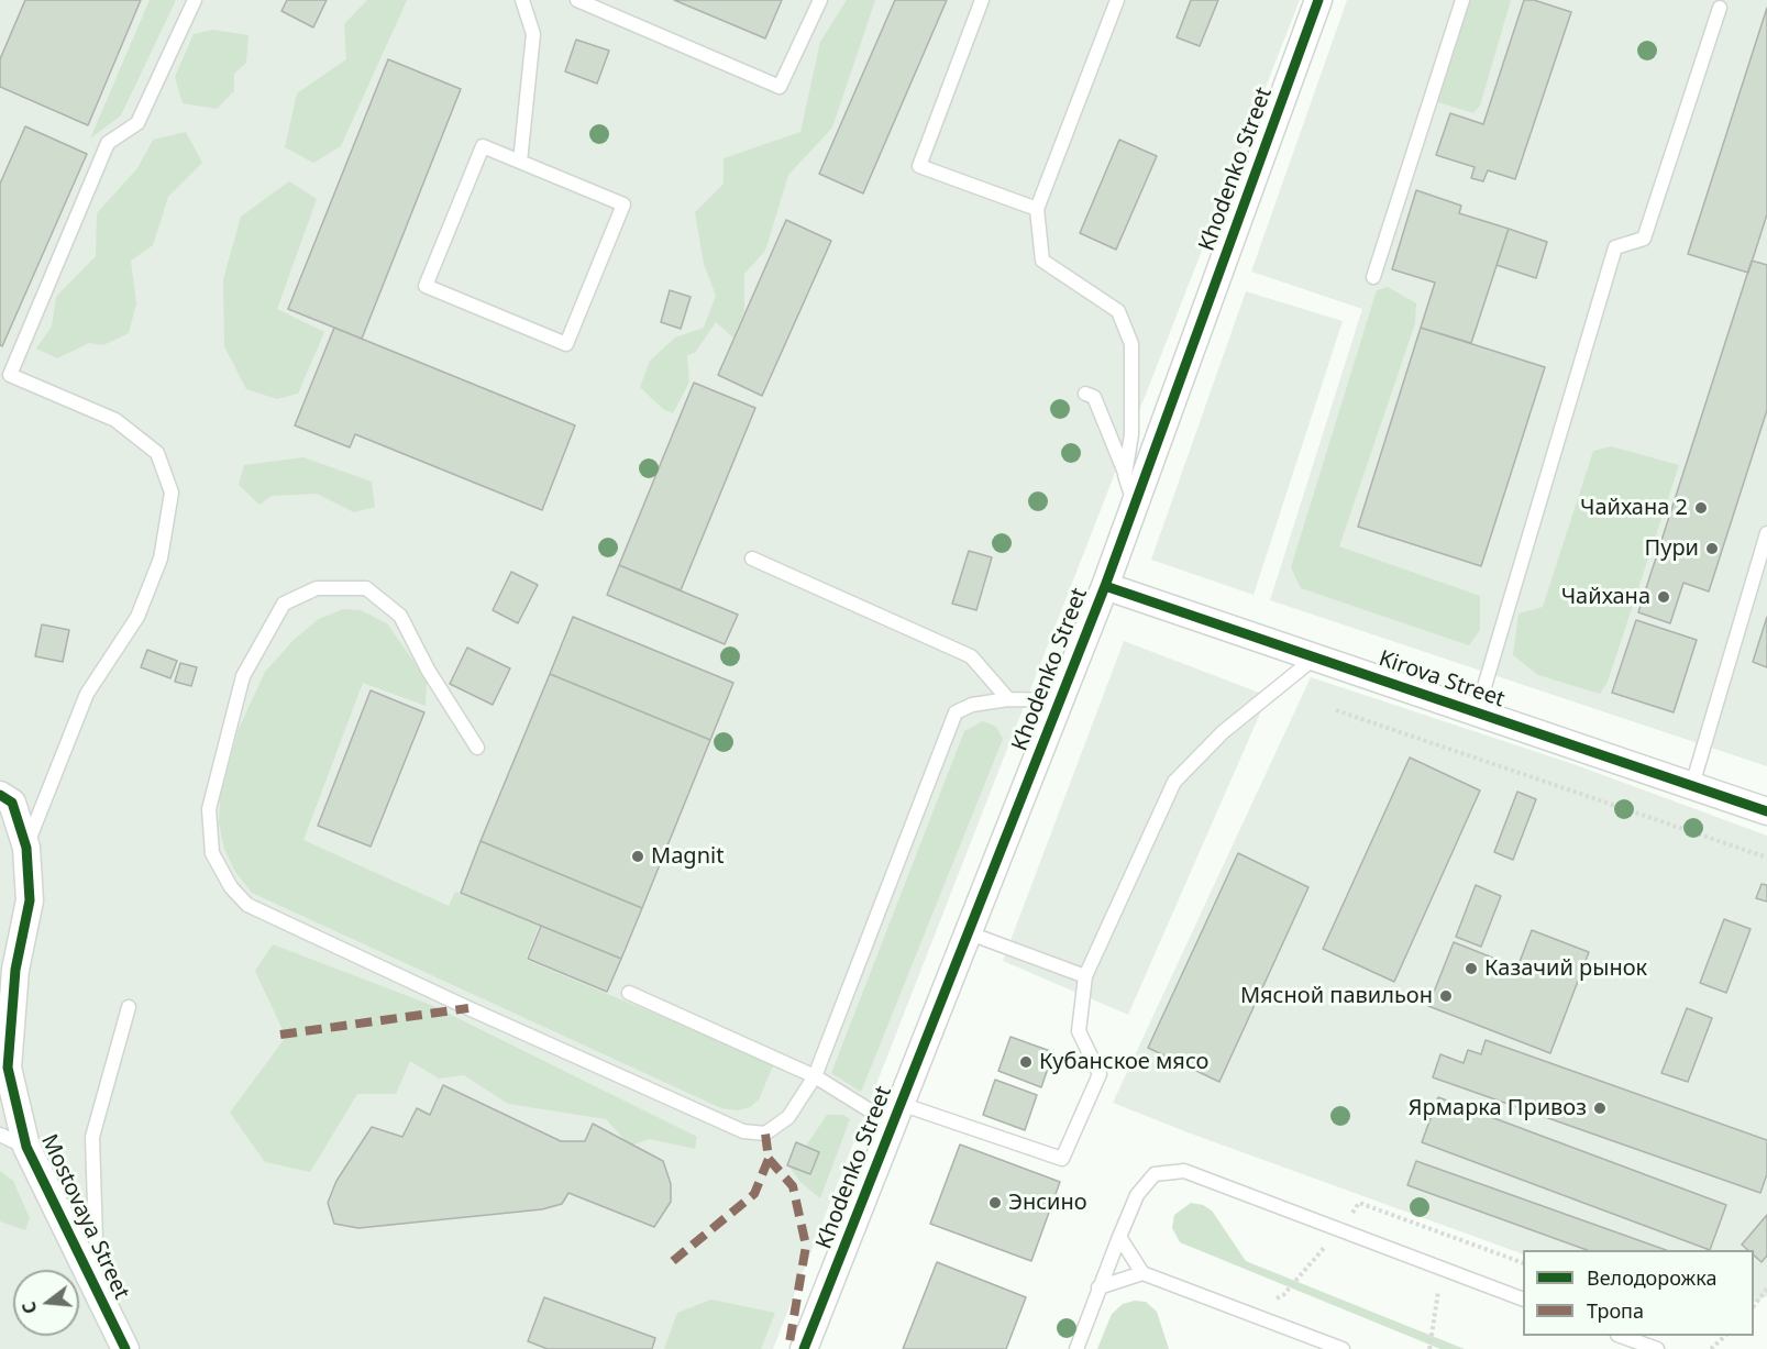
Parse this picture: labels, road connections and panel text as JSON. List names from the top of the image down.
{
  "streets": {
    "street": ["Khodenko Street", "Kirova Street", "Mostovaya Street"]
  },
  "crossings": [
    ["Khodenko Street", "Kirova Street"]
  ],
  "places": [
    "Чайхана 2",
    "Пури",
    "Чайхана",
    "Magnit",
    "Казачий рынок",
    "Мясной павильон",
    "Кубанское мясо",
    "Ярмарка Привоз",
    "Энсино"
  ],
  "legend": ["Велодорожка", "Тропа"],
  "north": "left"
}
